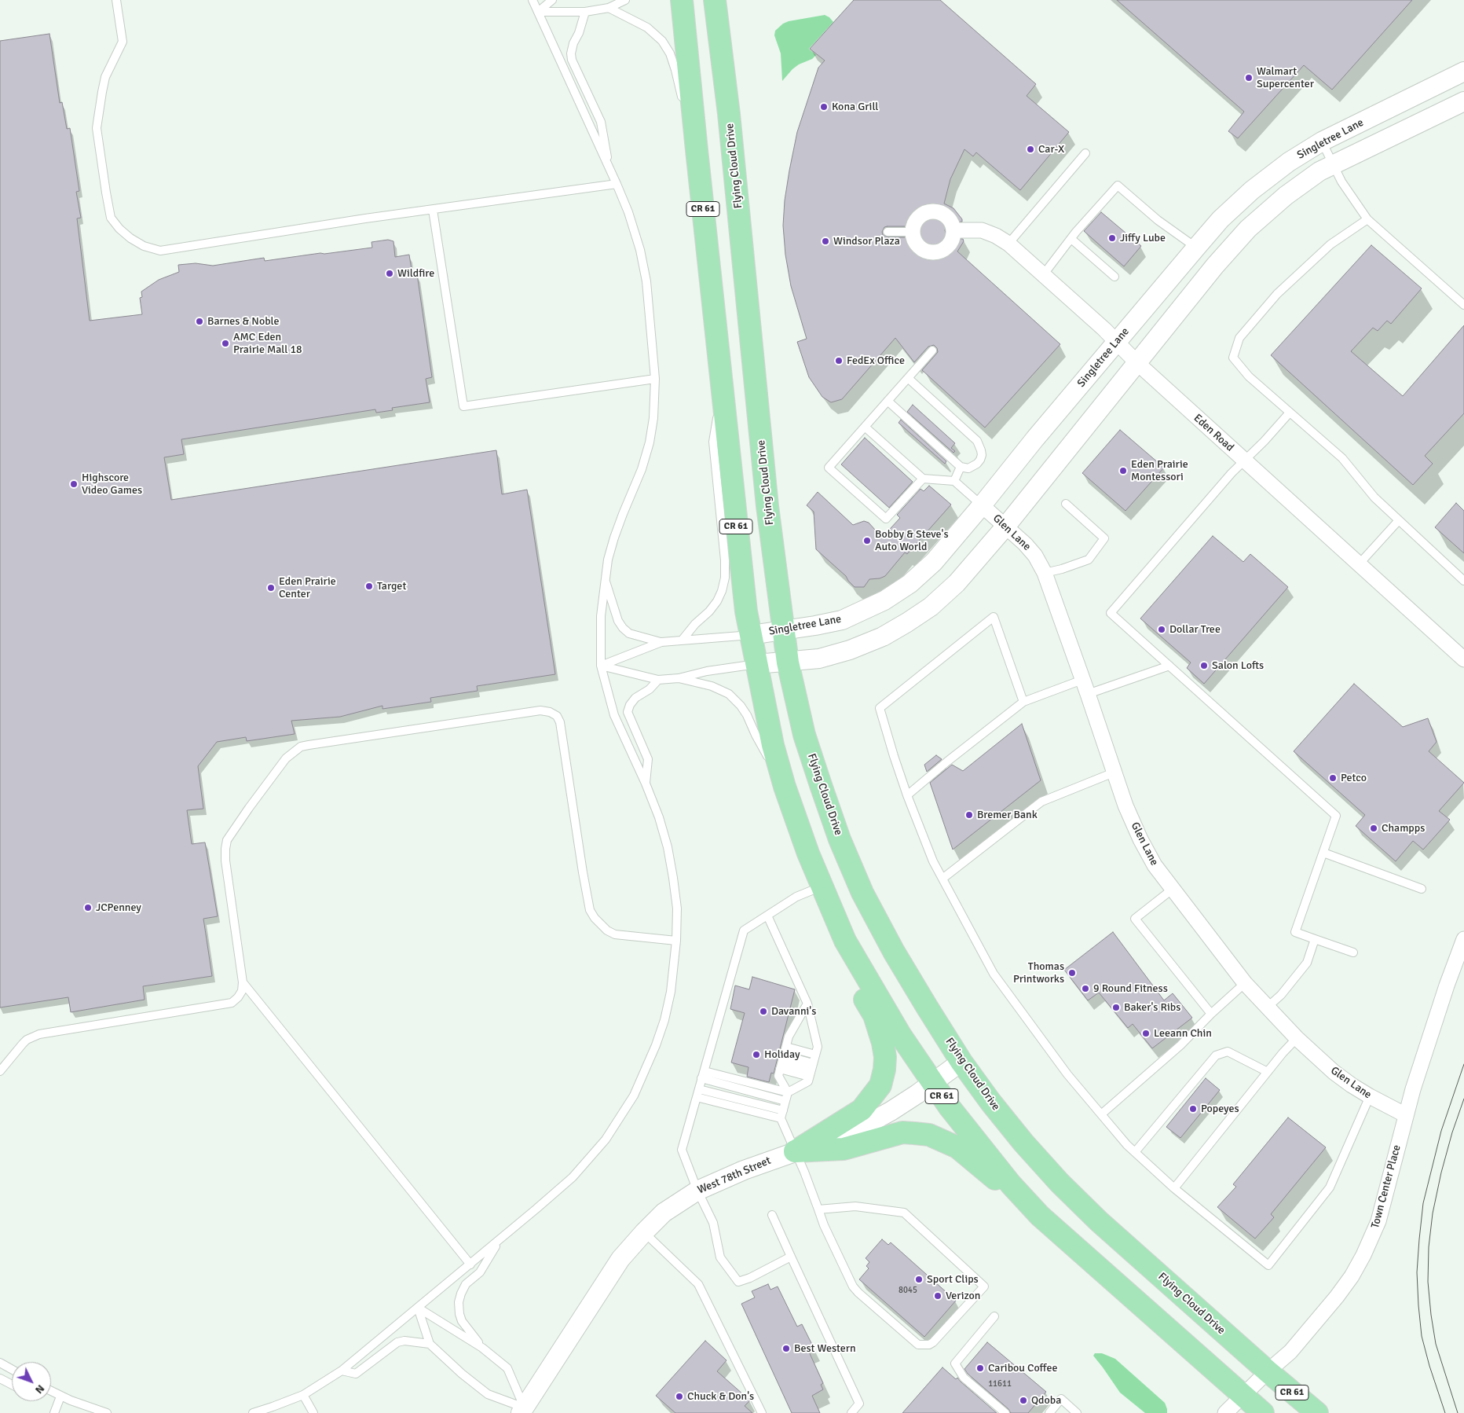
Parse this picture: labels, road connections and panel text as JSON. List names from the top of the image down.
{
  "streets": {
    "main road": ["Flying Cloud Drive", "CR 61"],
    "street": [
      "Singletree Lane",
      "Eden Road",
      "Glen Lane",
      "West 78th Street",
      "Town Center Place"
    ]
  },
  "crossings": [
    ["Singletree Lane", "Flying Cloud Drive"],
    ["Singletree Lane", "CR 61"],
    ["Singletree Lane", "Eden Road"],
    ["Singletree Lane", "Glen Lane"],
    ["Flying Cloud Drive", "West 78th Street"],
    ["Flying Cloud Drive", "Town Center Place"],
    ["CR 61", "West 78th Street"],
    ["CR 61", "Town Center Place"],
    ["Glen Lane", "Town Center Place"]
  ],
  "places": [
    "Walmart Supercenter",
    "Kona Grill",
    "Car-X",
    "Jiffy Lube",
    "Windsor Plaza",
    "Wildfire",
    "Barnes & Noble",
    "AMC Eden Prairie Mall 18",
    "FedEx Office",
    "Eden Prairie Montessori",
    "Highscore Video Games",
    "Bobby & Steve's Auto World",
    "Target",
    "Eden Prairie Center",
    "Dollar Tree",
    "Salon Lofts",
    "Petco",
    "Bremer Bank",
    "Champps",
    "JCPenney",
    "Thomas Printworks",
    "9 Round Fitness",
    "Baker's Ribs",
    "Davanni's",
    "Leeann Chin",
    "Holiday",
    "Popeyes",
    "Sport Clips",
    "Verizon",
    "Best Western",
    "Caribou Coffee",
    "Chuck & Don's",
    "Qdoba"
  ],
  "house_numbers": ["8045", "11611"],
  "north": "bottom right"
}
